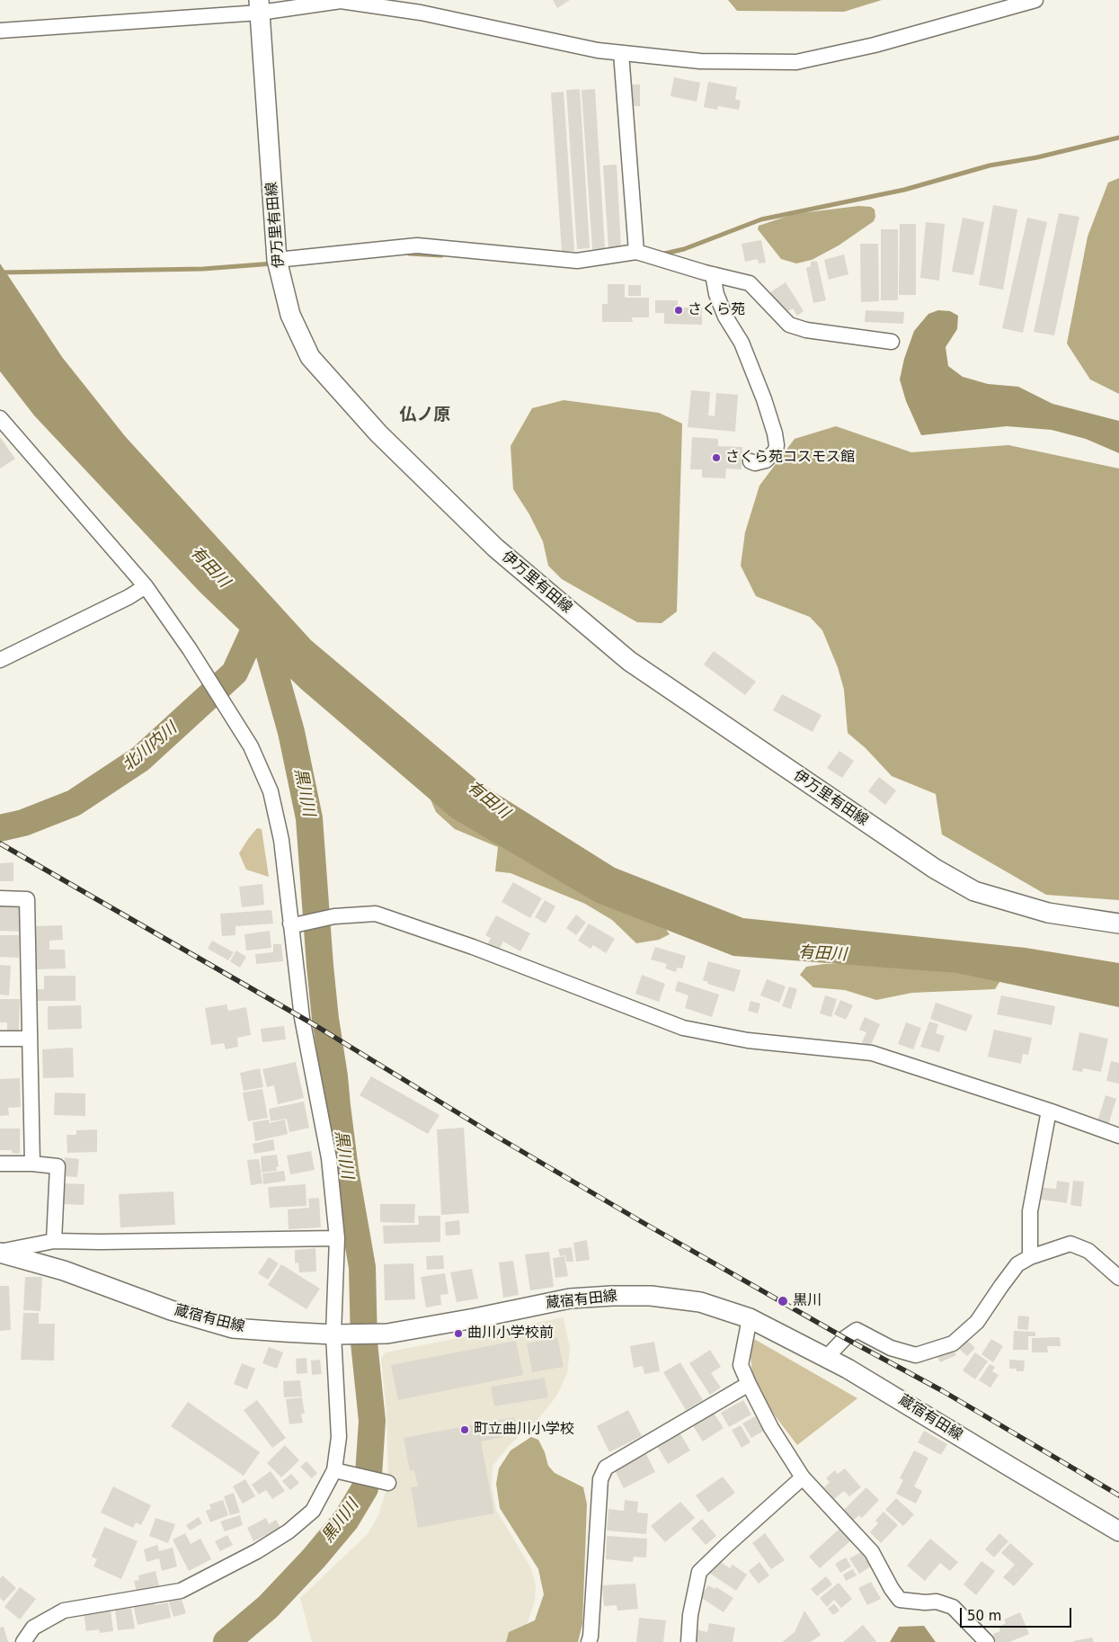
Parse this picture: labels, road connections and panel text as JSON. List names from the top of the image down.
{
  "streets": {
    "main road": ["伊万里有田線", "蔵宿有田線"]
  },
  "districts": ["仏ノ原"],
  "water": ["有田川", "北川内川", "黒川川"],
  "places": [
    "さくら苑",
    "さくら苑コスモス館",
    "黒川",
    "曲川小学校前",
    "町立曲川小学校"
  ],
  "scale_bar": "50 m"
}
